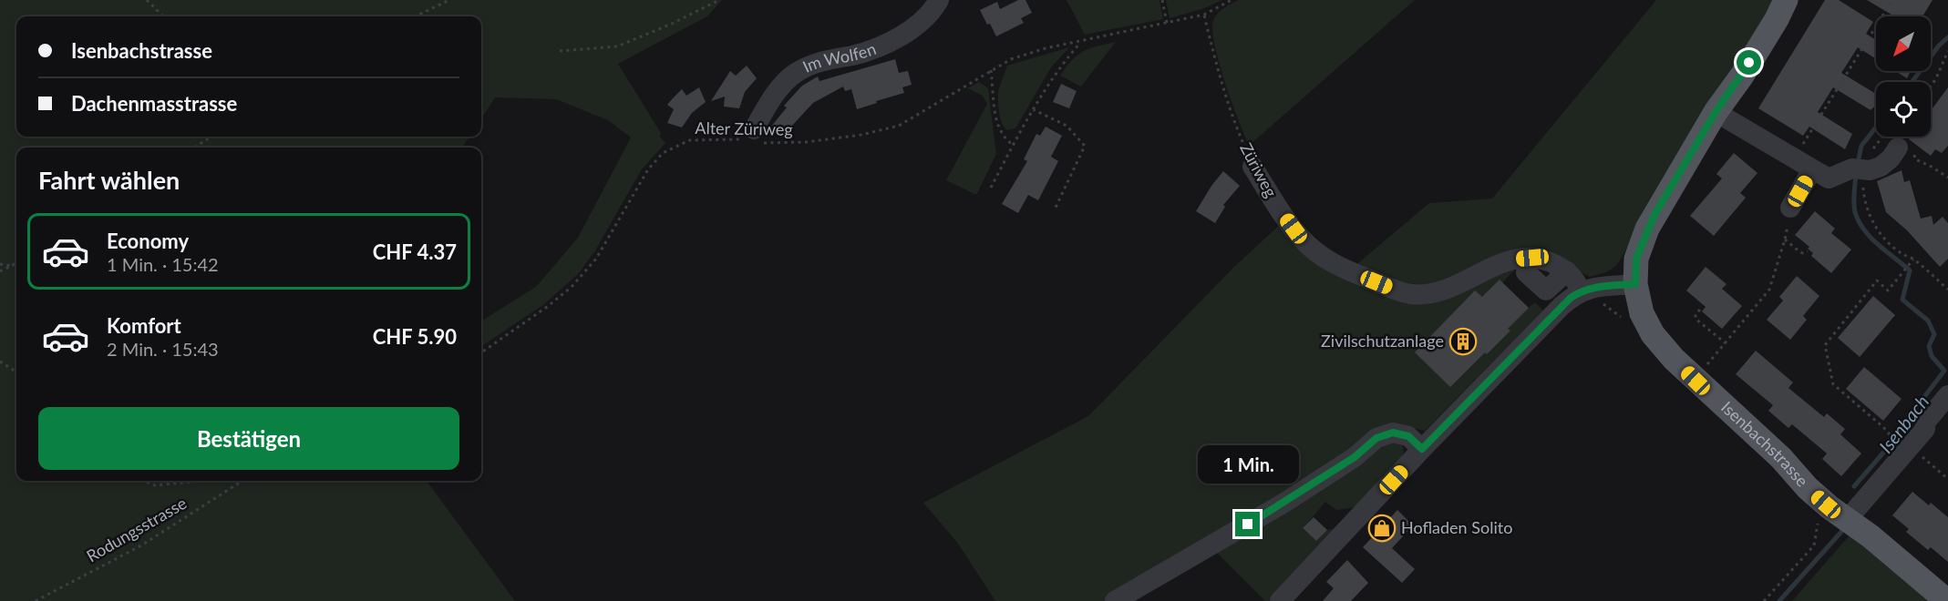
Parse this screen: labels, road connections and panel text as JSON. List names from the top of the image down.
{
  "streets": {
    "main road": ["Isenbachstrasse"],
    "street": ["Im Wolfen", "Züriweg"],
    "path": ["Alter Züriweg", "Rodungsstrasse"]
  },
  "crossings": [
    ["Im Wolfen", "Alter Züriweg"]
  ],
  "water": ["Isenbach"],
  "places": {
    "building": ["Zivilschutzanlage"],
    "shop": ["Hofladen Solito"]
  },
  "north": "bottom left",
  "page": {
    "banner": ["Isenbachstrasse", "Dachenmasstrasse"],
    "heading": "Fahrt wählen",
    "list": [
      {
        "name": "Economy",
        "note": "1 Min. · 15:42",
        "value": "CHF 4.37"
      },
      {
        "name": "Komfort",
        "note": "2 Min. · 15:43",
        "value": "CHF 5.90"
      }
    ],
    "buttons": "Bestätigen",
    "bubble": "1 Min."
  }
}
